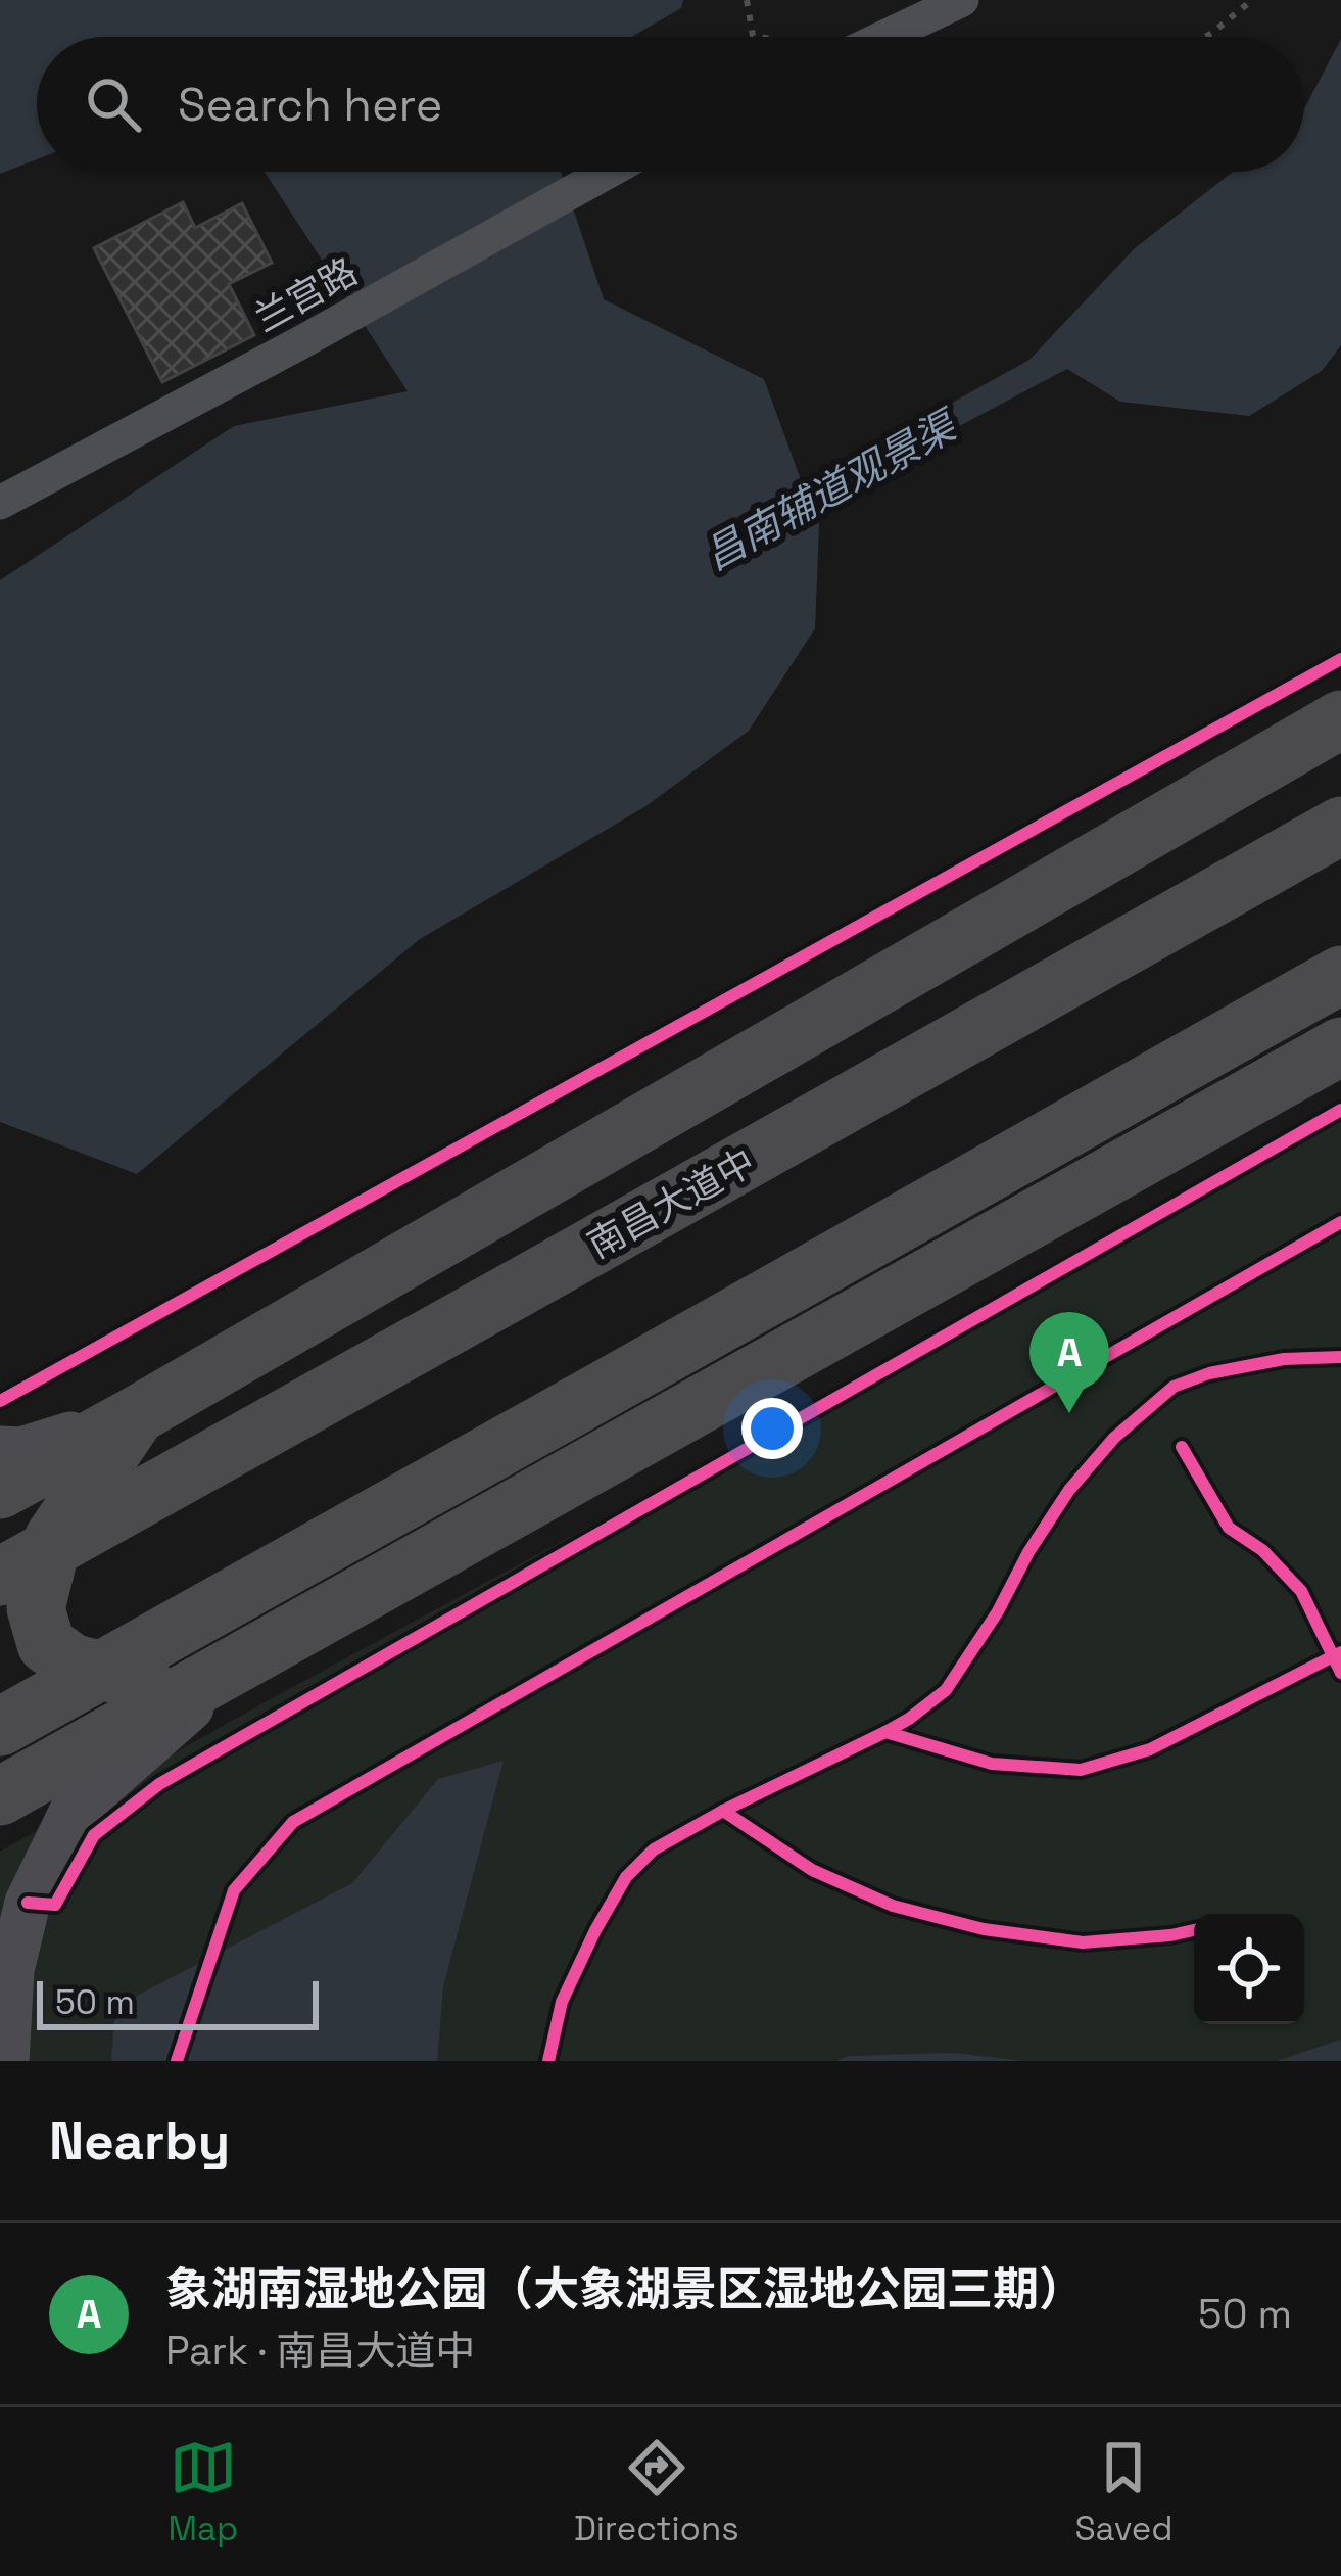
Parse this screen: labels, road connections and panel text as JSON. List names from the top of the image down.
{
  "streets": {
    "highway": ["南昌大道中"],
    "street": ["兰宫路"]
  },
  "water": ["昌南辅道观景渠"],
  "scale_bar": "50 m",
  "page": {
    "search": "Search here",
    "pins": "A",
    "scale": "50 m",
    "heading": "Nearby",
    "list": [
      {
        "mark": "A",
        "name": "象湖南湿地公园（大象湖景区湿地公园三期）",
        "note": "Park · 南昌大道中",
        "value": "50 m"
      }
    ],
    "nav": ["Map", "Directions", "Saved"]
  }
}
